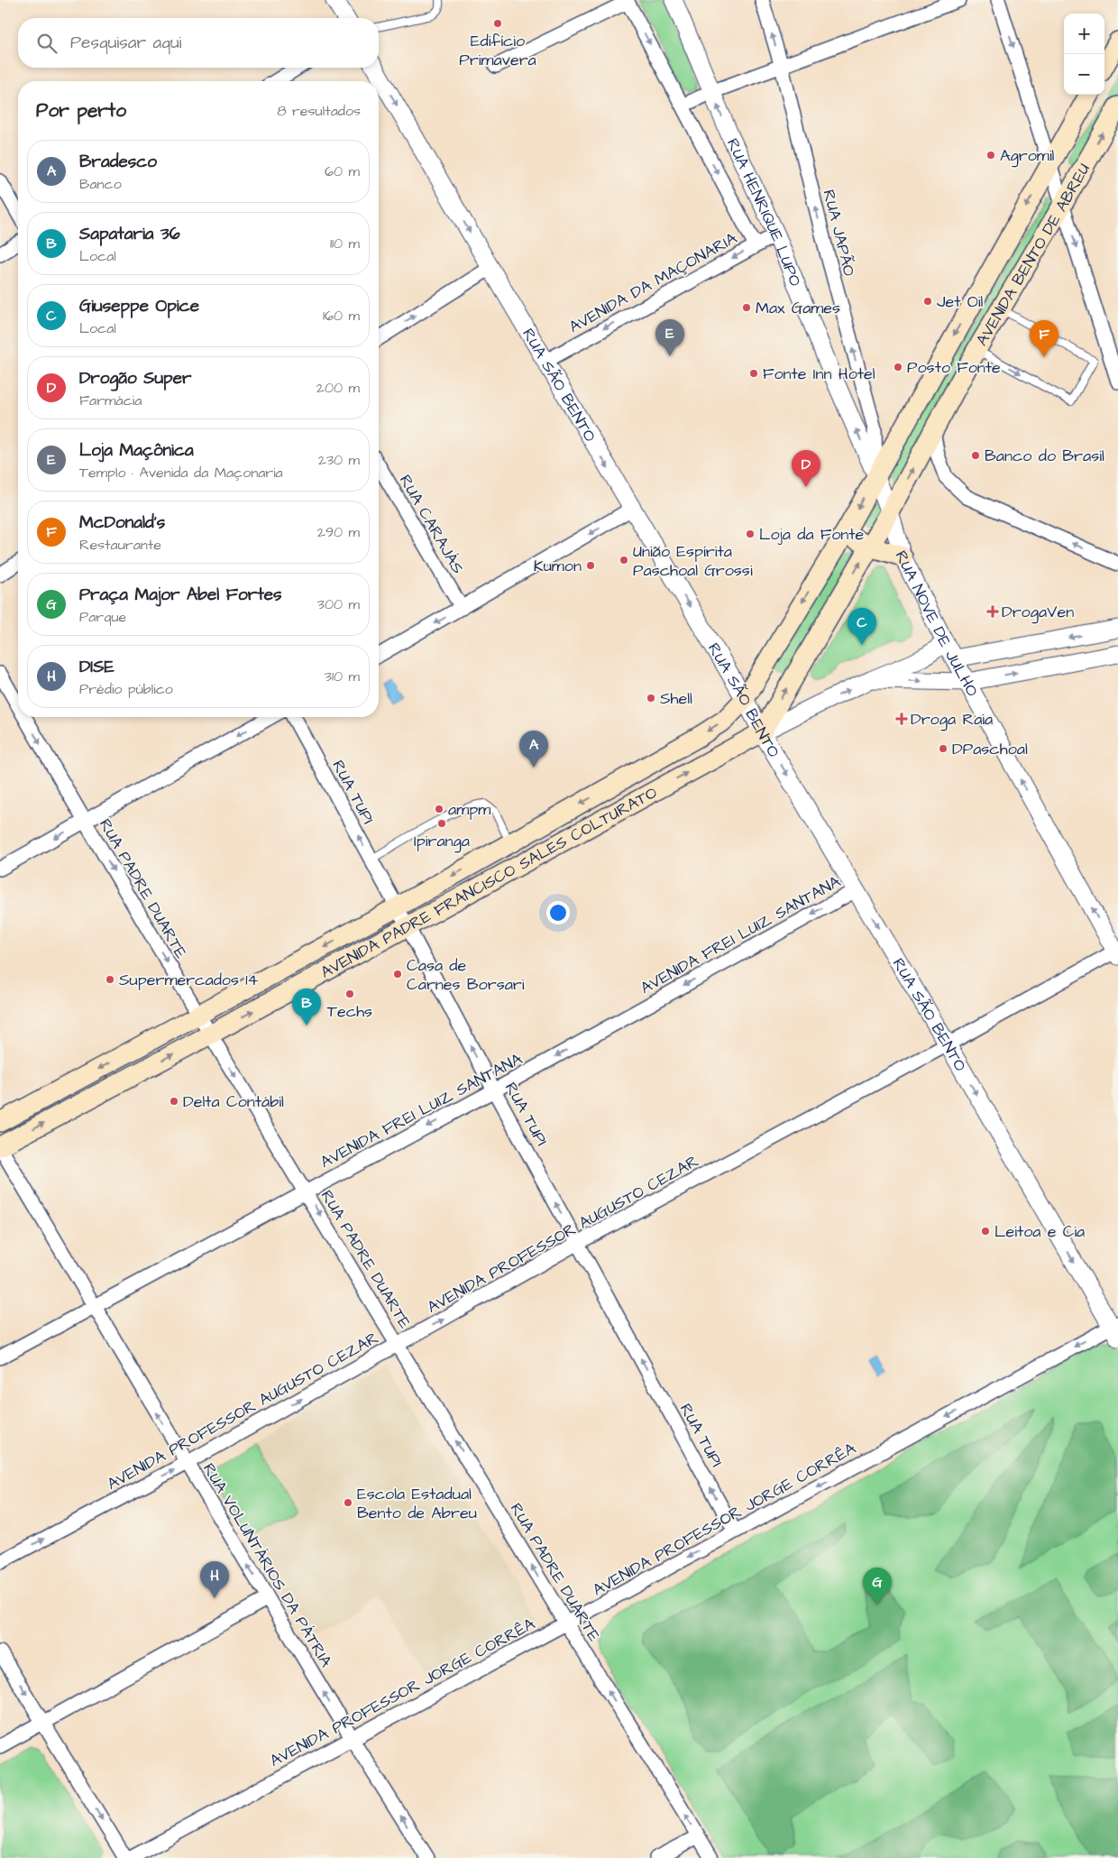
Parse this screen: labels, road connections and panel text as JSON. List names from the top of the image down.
{
  "streets": {
    "main road": ["AVENIDA BENTO DE ABREU", "AVENIDA PADRE FRANCISCO SALES COLTURATO"],
    "street": [
      "RUA HENRIQUE LUPO",
      "RUA JAPÃO",
      "AVENIDA DA MAÇONARIA",
      "RUA SÃO BENTO",
      "RUA CARAJÁS",
      "RUA NOVE DE JULHO",
      "RUA TUPI",
      "RUA PADRE DUARTE",
      "AVENIDA FREI LUIZ SANTANA",
      "AVENIDA PROFESSOR AUGUSTO CEZAR",
      "AVENIDA PROFESSOR JORGE CORRÊA",
      "RUA VOLUNTÁRIOS DA PÁTRIA"
    ]
  },
  "crossings": [
    ["RUA HENRIQUE LUPO", "RUA JAPÃO"],
    ["RUA HENRIQUE LUPO", "AVENIDA BENTO DE ABREU"],
    ["RUA HENRIQUE LUPO", "AVENIDA DA MAÇONARIA"],
    ["RUA HENRIQUE LUPO", "RUA NOVE DE JULHO"],
    ["RUA JAPÃO", "AVENIDA BENTO DE ABREU"],
    ["RUA JAPÃO", "RUA NOVE DE JULHO"],
    ["AVENIDA BENTO DE ABREU", "RUA SÃO BENTO"],
    ["AVENIDA BENTO DE ABREU", "RUA NOVE DE JULHO"],
    ["AVENIDA BENTO DE ABREU", "AVENIDA PADRE FRANCISCO SALES COLTURATO"],
    ["AVENIDA DA MAÇONARIA", "RUA SÃO BENTO"],
    ["RUA SÃO BENTO", "AVENIDA PADRE FRANCISCO SALES COLTURATO"],
    ["RUA SÃO BENTO", "AVENIDA FREI LUIZ SANTANA"],
    ["RUA SÃO BENTO", "AVENIDA PROFESSOR AUGUSTO CEZAR"],
    ["RUA SÃO BENTO", "AVENIDA PROFESSOR JORGE CORRÊA"],
    ["RUA NOVE DE JULHO", "AVENIDA PROFESSOR AUGUSTO CEZAR"],
    ["RUA TUPI", "AVENIDA PADRE FRANCISCO SALES COLTURATO"],
    ["RUA TUPI", "AVENIDA FREI LUIZ SANTANA"],
    ["RUA TUPI", "AVENIDA PROFESSOR AUGUSTO CEZAR"],
    ["RUA TUPI", "AVENIDA PROFESSOR JORGE CORRÊA"],
    ["AVENIDA PADRE FRANCISCO SALES COLTURATO", "RUA PADRE DUARTE"],
    ["AVENIDA PADRE FRANCISCO SALES COLTURATO", "RUA VOLUNTÁRIOS DA PÁTRIA"],
    ["RUA PADRE DUARTE", "AVENIDA FREI LUIZ SANTANA"],
    ["RUA PADRE DUARTE", "AVENIDA PROFESSOR AUGUSTO CEZAR"],
    ["RUA PADRE DUARTE", "AVENIDA PROFESSOR JORGE CORRÊA"],
    ["AVENIDA FREI LUIZ SANTANA", "RUA VOLUNTÁRIOS DA PÁTRIA"],
    ["AVENIDA PROFESSOR AUGUSTO CEZAR", "RUA VOLUNTÁRIOS DA PÁTRIA"],
    ["AVENIDA PROFESSOR JORGE CORRÊA", "RUA VOLUNTÁRIOS DA PÁTRIA"]
  ],
  "one_way": [
    "AVENIDA DA MAÇONARIA",
    "RUA SÃO BENTO",
    "RUA NOVE DE JULHO",
    "RUA TUPI",
    "AVENIDA FREI LUIZ SANTANA",
    "AVENIDA PROFESSOR AUGUSTO CEZAR",
    "AVENIDA PROFESSOR JORGE CORRÊA",
    "RUA VOLUNTÁRIOS DA PÁTRIA"
  ],
  "places": {
    "other": [
      "Edifício Primavera",
      "Agromil",
      "Jet Oil",
      "Max Games",
      "Posto Fonte",
      "Fonte Inn Hotel",
      "Banco do Brasil",
      "Loja da Fonte",
      "União Espírita Paschoal Grossi",
      "Kumon",
      "Shell",
      "DPaschoal",
      "ampm",
      "Ipiranga",
      "Casa de Carnes Borsari",
      "Supermercados 14",
      "Techs",
      "Delta Contábil",
      "Leitoa e Cia",
      "Escola Estadual Bento de Abreu"
    ],
    "health": ["DrogaVen", "Droga Raia"]
  },
  "page": {
    "map_buttons": ["+", "−"],
    "search": "Pesquisar aqui",
    "heading": ["Por perto", "8 resultados"],
    "list": [
      {
        "mark": "A",
        "name": "Bradesco",
        "note": "Banco",
        "value": "60 m"
      },
      {
        "mark": "B",
        "name": "Sapataria 36",
        "note": "Local",
        "value": "110 m"
      },
      {
        "mark": "C",
        "name": "Giuseppe Opice",
        "note": "Local",
        "value": "160 m"
      },
      {
        "mark": "D",
        "name": "Drogão Super",
        "note": "Farmácia",
        "value": "200 m"
      },
      {
        "mark": "E",
        "name": "Loja Maçônica",
        "note": "Templo · Avenida da Maçonaria",
        "value": "230 m"
      },
      {
        "mark": "F",
        "name": "McDonald's",
        "note": "Restaurante",
        "value": "290 m"
      },
      {
        "mark": "G",
        "name": "Praça Major Abel Fortes",
        "note": "Parque",
        "value": "300 m"
      },
      {
        "mark": "H",
        "name": "DISE",
        "note": "Prédio público",
        "value": "310 m"
      }
    ],
    "pins": [
      "E",
      "F",
      "D",
      "C",
      "A",
      "B",
      "H",
      "G"
    ]
  }
}
